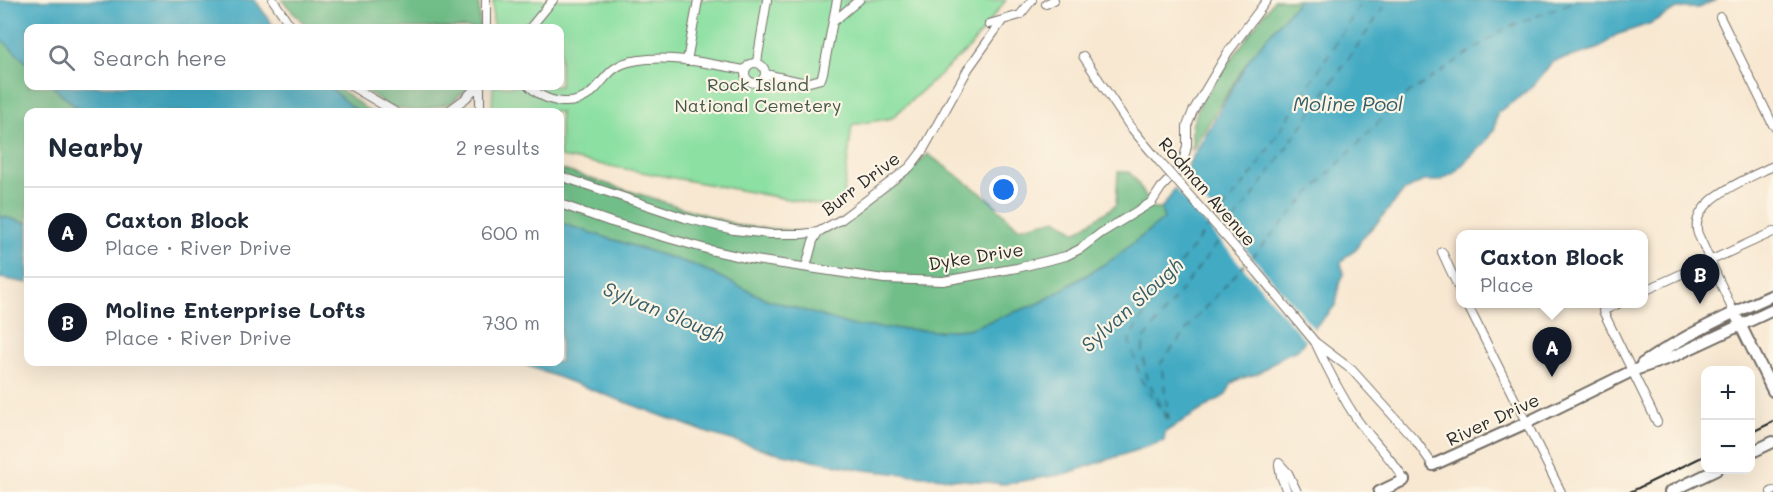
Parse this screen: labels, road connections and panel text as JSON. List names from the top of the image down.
{
  "streets": {
    "main road": ["River Drive"],
    "street": ["Burr Drive", "Rodman Avenue", "Dyke Drive"]
  },
  "water": ["Moline Pool", "Sylvan Slough"],
  "parks": ["Rock Island National Cemetery"],
  "page": {
    "search": "Search here",
    "heading": ["Nearby", "2 results"],
    "list": [
      {
        "mark": "A",
        "name": "Caxton Block",
        "note": "Place · River Drive",
        "value": "600 m"
      },
      {
        "mark": "B",
        "name": "Moline Enterprise Lofts",
        "note": "Place · River Drive",
        "value": "730 m"
      }
    ],
    "popup": ["Caxton Block", "Place"],
    "pins": ["B", "A"],
    "map_buttons": ["+", "−"]
  }
}
